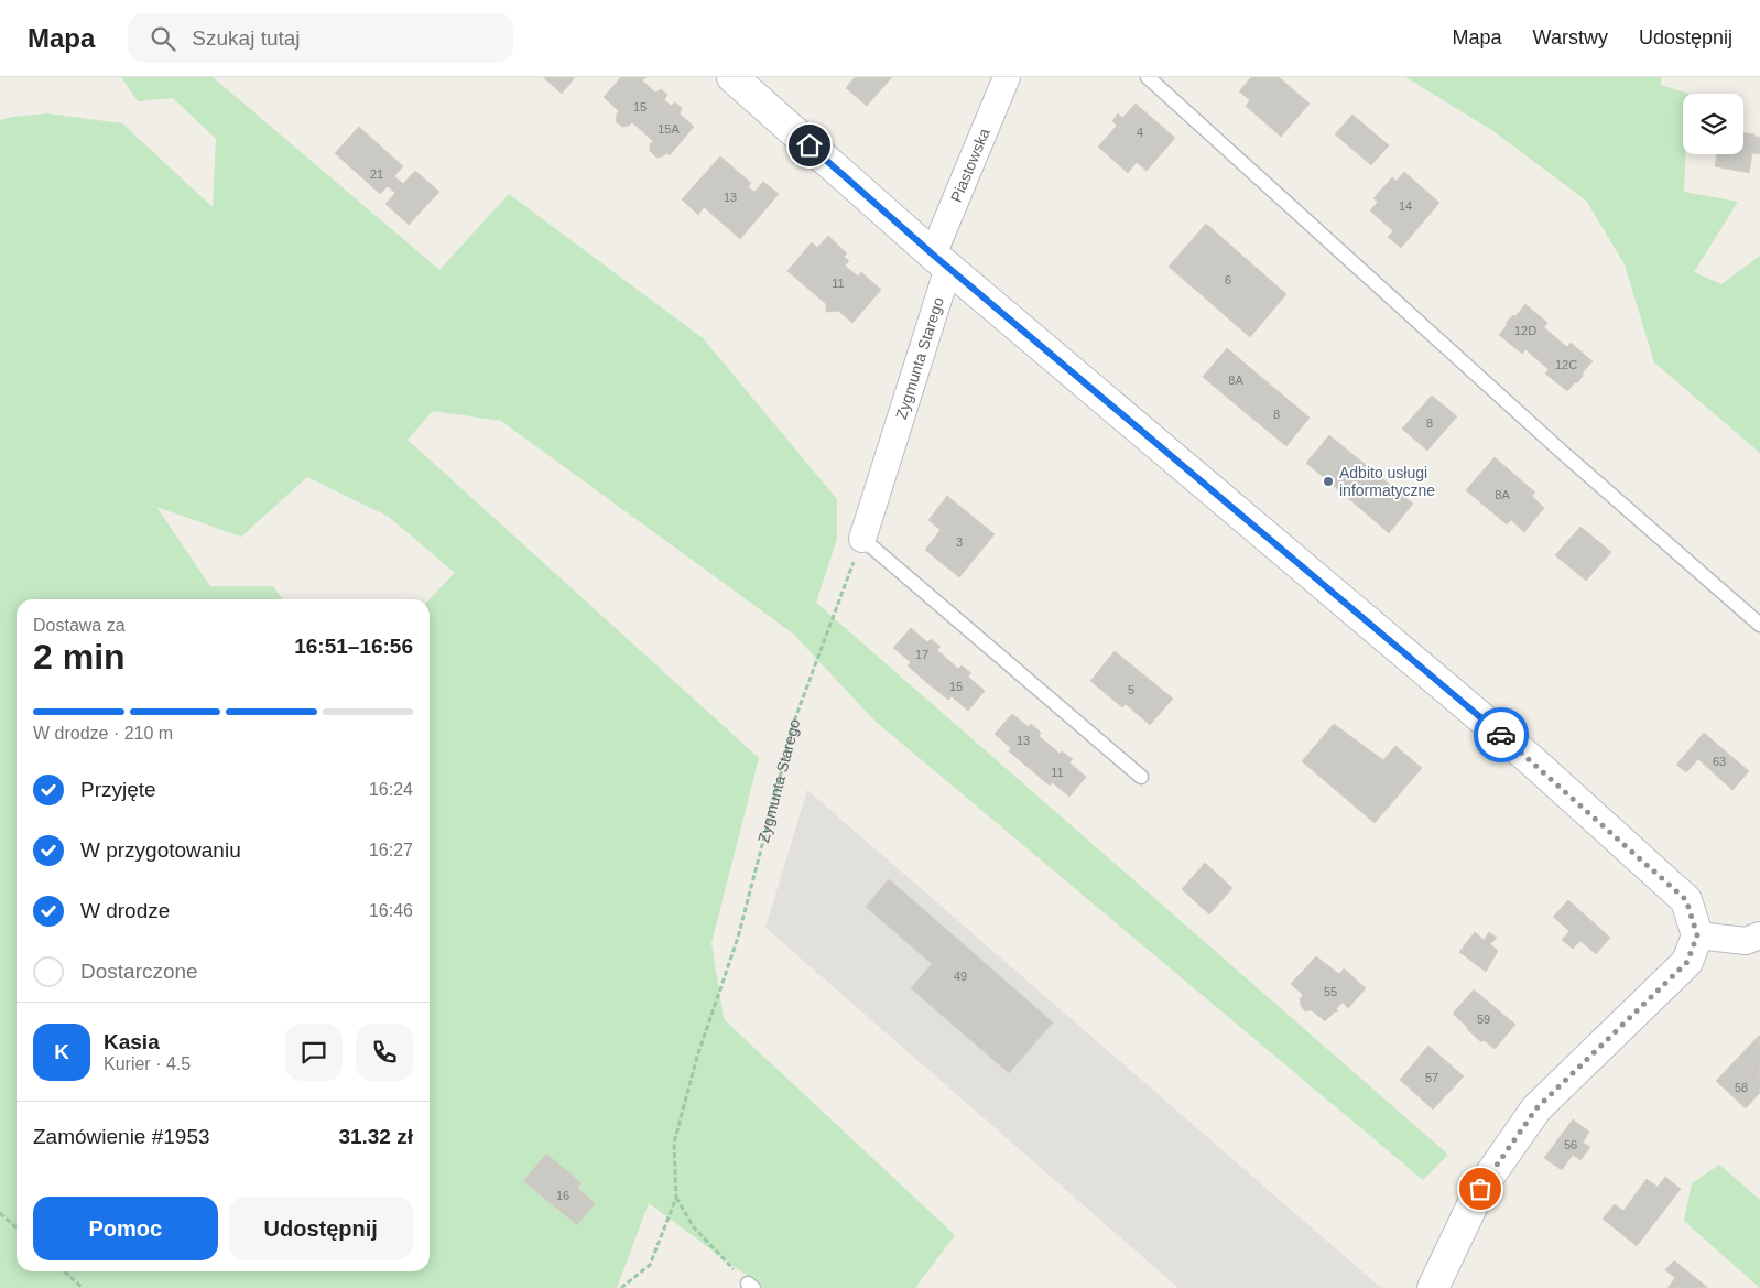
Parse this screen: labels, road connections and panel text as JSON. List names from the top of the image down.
{
  "streets": {
    "street": ["Piastowska", "Zygmunta Starego"]
  },
  "crossings": [
    ["Piastowska", "Zygmunta Starego"]
  ],
  "places": ["Adbito usługi informatyczne"],
  "house_numbers": [
    "15",
    "15A",
    "4",
    "21",
    "13",
    "14",
    "6",
    "11",
    "12D",
    "12C",
    "8A",
    "8",
    "8",
    "8A",
    "3",
    "17",
    "15",
    "5",
    "13",
    "63",
    "11",
    "49",
    "55",
    "59",
    "57",
    "58",
    "56",
    "16"
  ],
  "page": {
    "header": "Mapa",
    "search": "Szukaj tutaj",
    "nav": ["Mapa", "Warstwy", "Udostępnij"],
    "heading": ["2 min", "Dostawa za", "16:51–16:56"],
    "panel": [
      "Kasia",
      "Kurier · 4.5",
      "Zamówienie #1953",
      "31.32 zł"
    ],
    "bar": "W drodze · 210 m",
    "list": [
      ["Przyjęte", "16:24"],
      ["W przygotowaniu", "16:27"],
      ["W drodze", "16:46"],
      "Dostarczone"
    ],
    "round": "K",
    "buttons": ["Pomoc", "Udostępnij"]
  }
}
